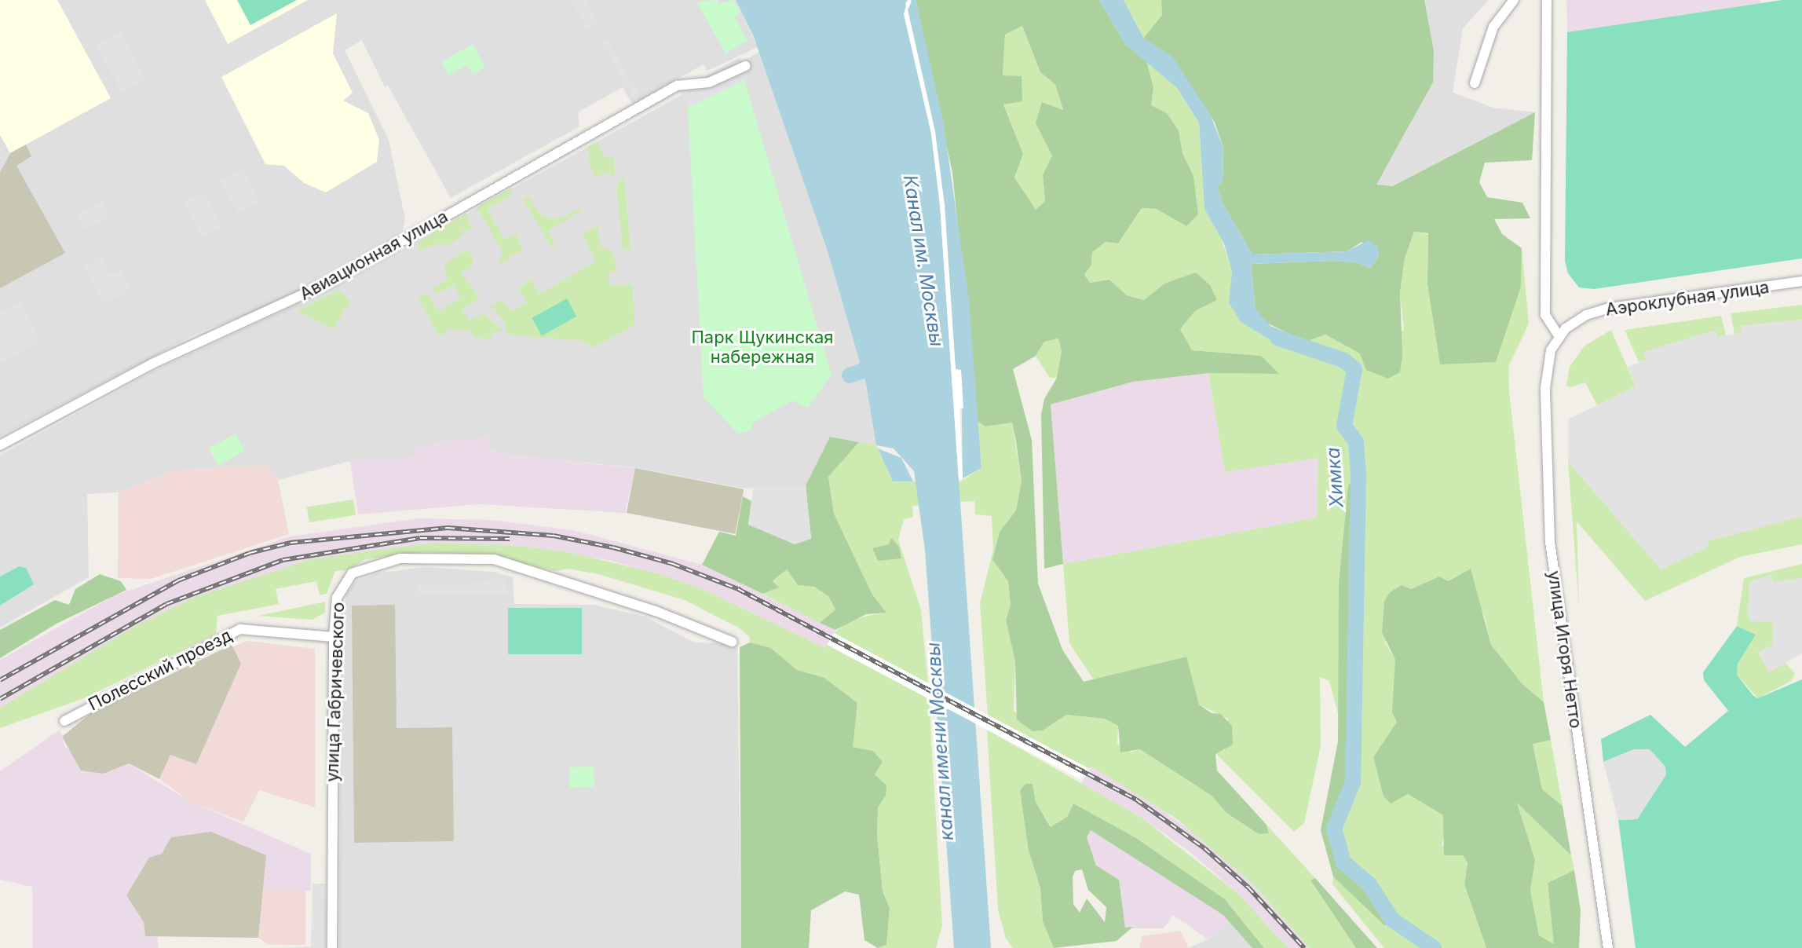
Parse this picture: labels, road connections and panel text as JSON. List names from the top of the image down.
{
  "streets": {
    "street": [
      "Авиационная улица",
      "Аэроклубная улица",
      "улица Игоря Нетто",
      "Полесский проезд",
      "улица Габричевского"
    ]
  },
  "crossings": [
    ["Аэроклубная улица", "улица Игоря Нетто"],
    ["Полесский проезд", "улица Габричевского"]
  ],
  "water": ["Канал им. Москвы", "Химка", "канал имени Москвы"],
  "parks": ["Парк Щукинская набережная"]
}
